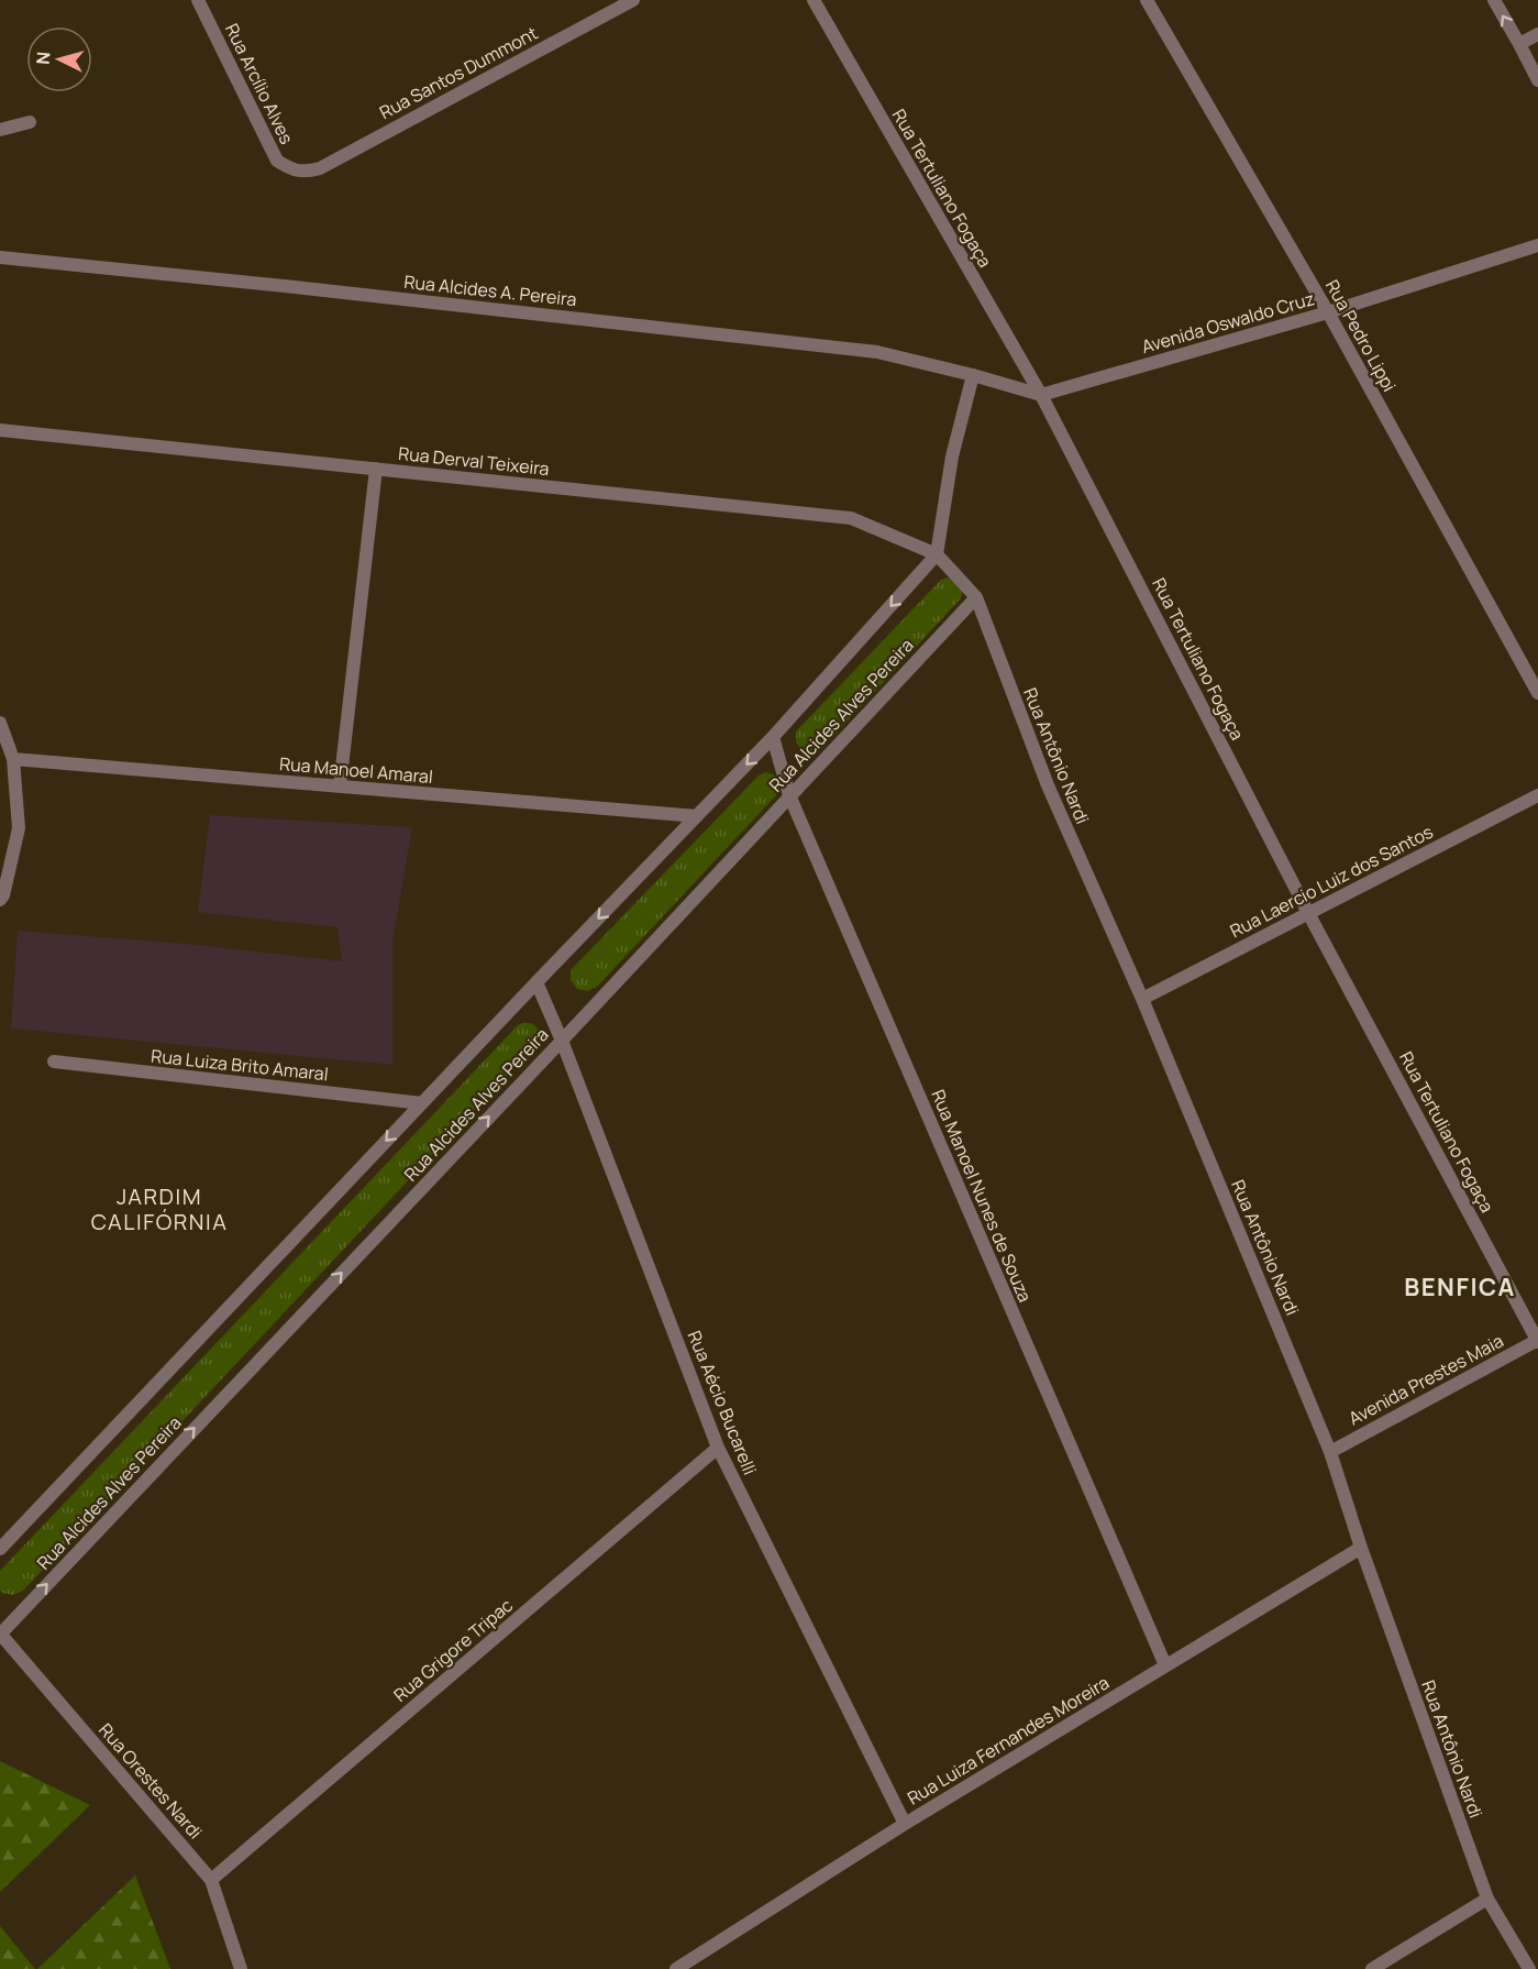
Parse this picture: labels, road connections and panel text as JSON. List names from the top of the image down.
{
  "streets": {
    "street": [
      "Rua Santos Dummont",
      "Rua Arcílio Alves",
      "Rua Tertuliano Fogaça",
      "Rua Alcides A. Pereira",
      "Avenida Oswaldo Cruz",
      "Rua Pedro Lippi",
      "Rua Derval Teixeira",
      "Rua Alcides Alves Pereira",
      "Rua Antônio Nardi",
      "Rua Manoel Amaral",
      "Rua Laercio Luiz dos Santos",
      "Rua Luiza Brito Amaral",
      "Rua Manoel Nunes de Souza",
      "Avenida Prestes Maia",
      "Rua Aécio Bucarelli",
      "Rua Grigore Tripac",
      "Rua Luiza Fernandes Moreira",
      "Rua Orestes Nardi"
    ]
  },
  "crossings": [
    ["Rua Santos Dummont", "Rua Arcílio Alves"],
    ["Rua Tertuliano Fogaça", "Rua Alcides A. Pereira"],
    ["Rua Tertuliano Fogaça", "Avenida Oswaldo Cruz"],
    ["Rua Tertuliano Fogaça", "Rua Laercio Luiz dos Santos"],
    ["Rua Tertuliano Fogaça", "Avenida Prestes Maia"],
    ["Rua Alcides A. Pereira", "Avenida Oswaldo Cruz"],
    ["Avenida Oswaldo Cruz", "Rua Pedro Lippi"],
    ["Rua Derval Teixeira", "Rua Alcides Alves Pereira"],
    ["Rua Derval Teixeira", "Rua Antônio Nardi"],
    ["Rua Alcides Alves Pereira", "Rua Antônio Nardi"],
    ["Rua Alcides Alves Pereira", "Rua Manoel Amaral"],
    ["Rua Alcides Alves Pereira", "Rua Luiza Brito Amaral"],
    ["Rua Alcides Alves Pereira", "Rua Manoel Nunes de Souza"],
    ["Rua Alcides Alves Pereira", "Rua Aécio Bucarelli"],
    ["Rua Alcides Alves Pereira", "Rua Orestes Nardi"],
    ["Rua Antônio Nardi", "Rua Laercio Luiz dos Santos"],
    ["Rua Antônio Nardi", "Avenida Prestes Maia"],
    ["Rua Antônio Nardi", "Rua Luiza Fernandes Moreira"],
    ["Rua Manoel Nunes de Souza", "Rua Luiza Fernandes Moreira"],
    ["Rua Aécio Bucarelli", "Rua Grigore Tripac"],
    ["Rua Aécio Bucarelli", "Rua Luiza Fernandes Moreira"],
    ["Rua Grigore Tripac", "Rua Orestes Nardi"]
  ],
  "districts": ["JARDIM CALIFÓRNIA", "BENFICA"],
  "north": "left"
}
